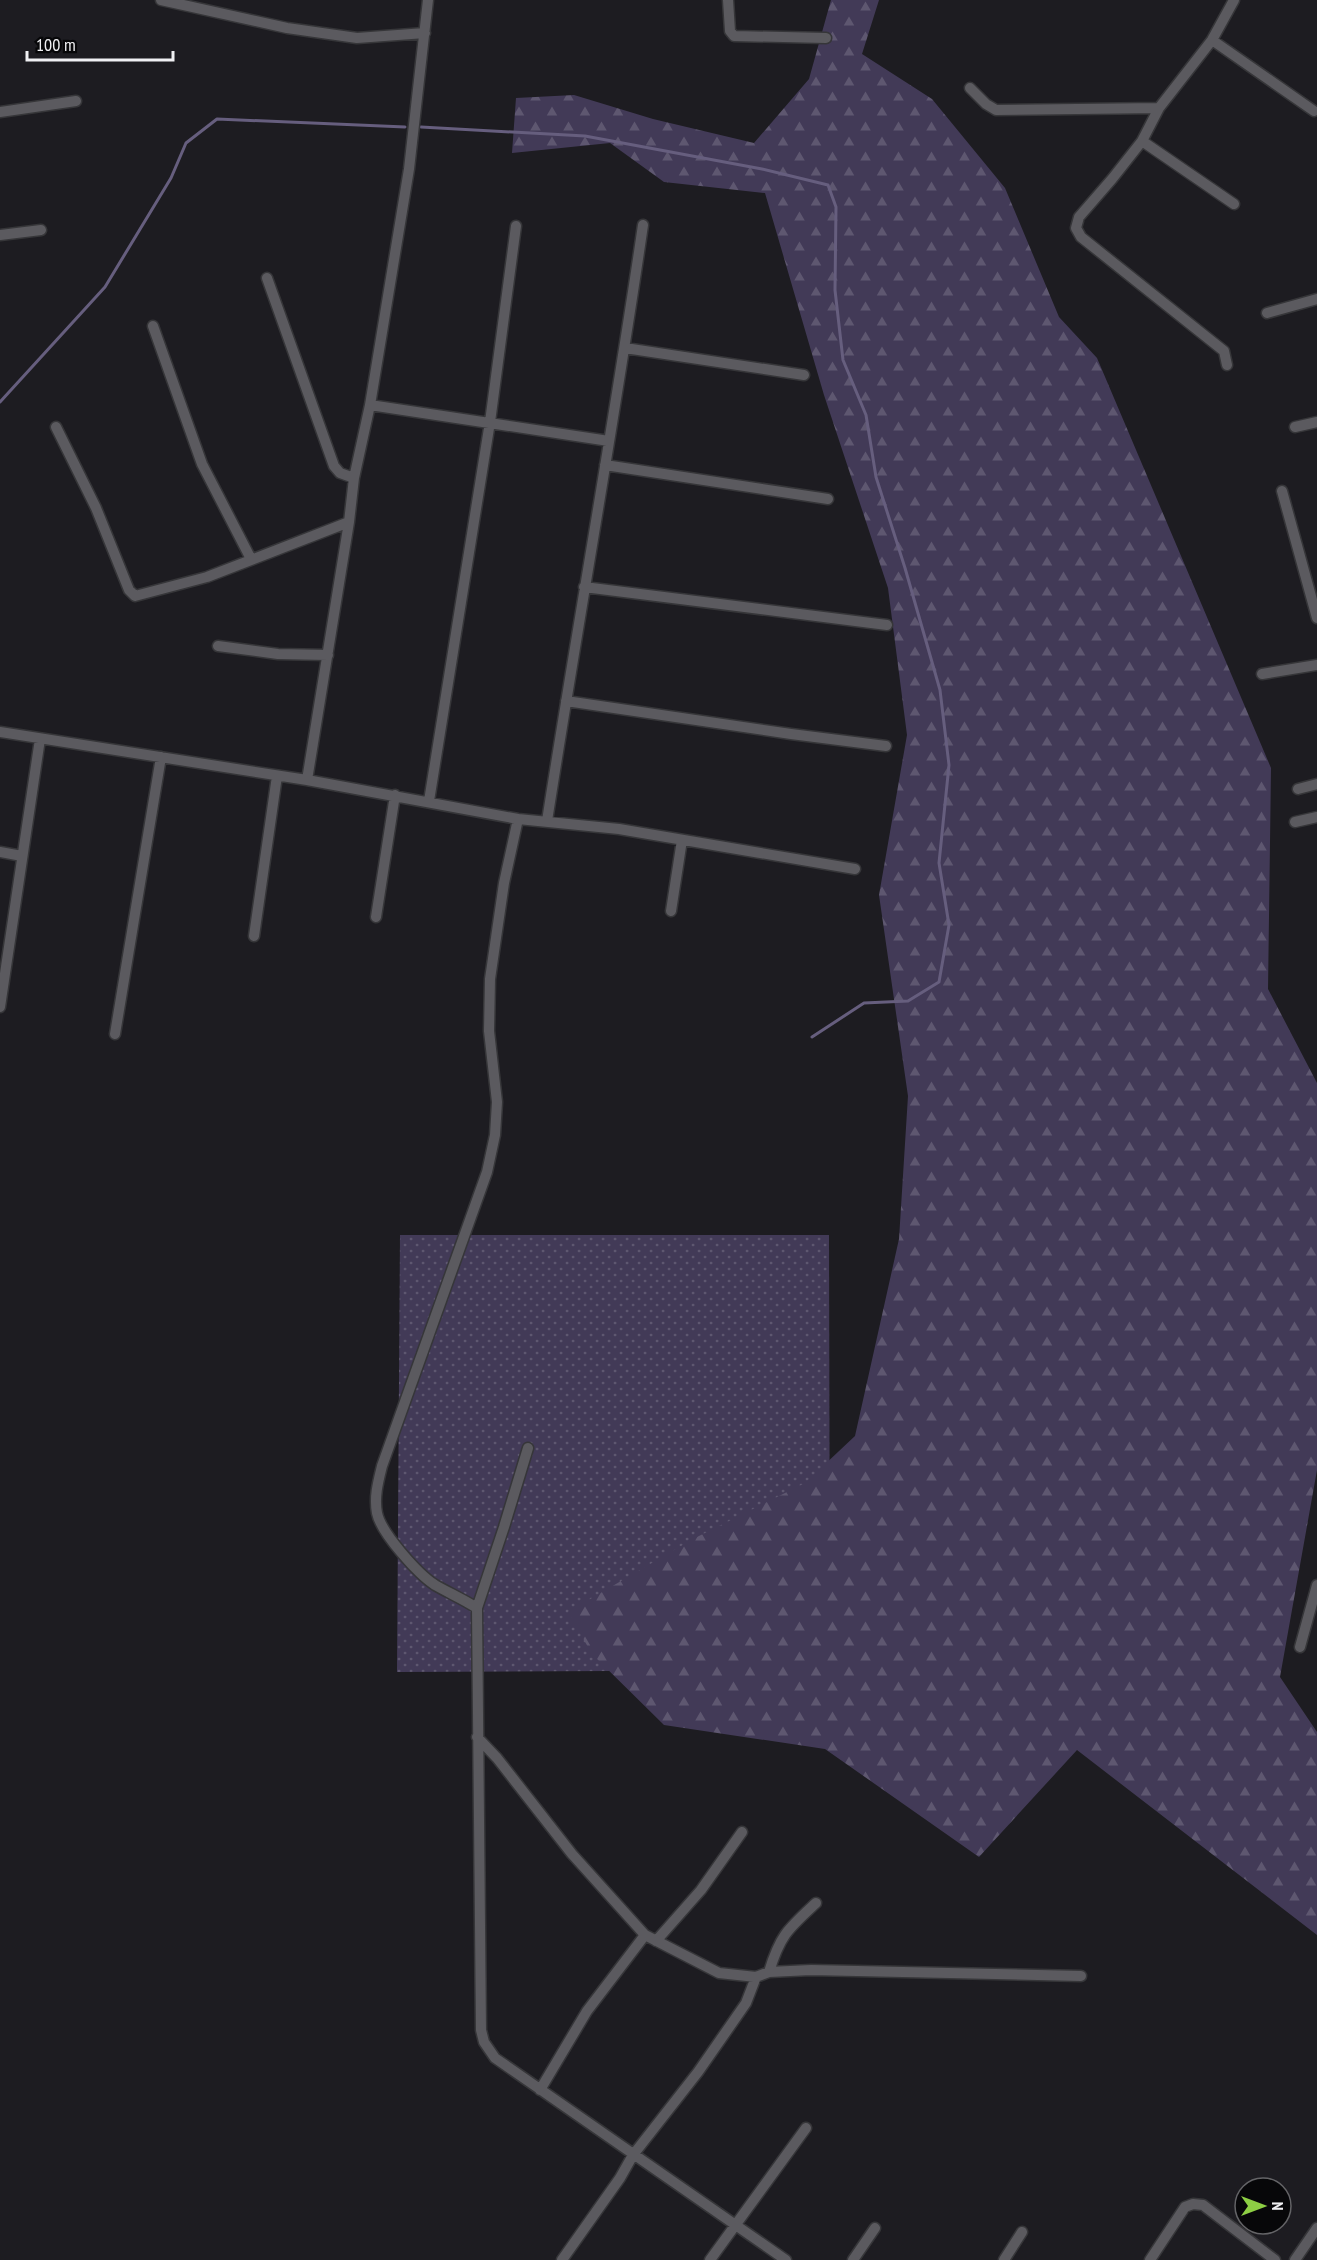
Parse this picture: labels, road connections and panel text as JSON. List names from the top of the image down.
{
  "scale_bar": "100 m",
  "north": "right"
}
